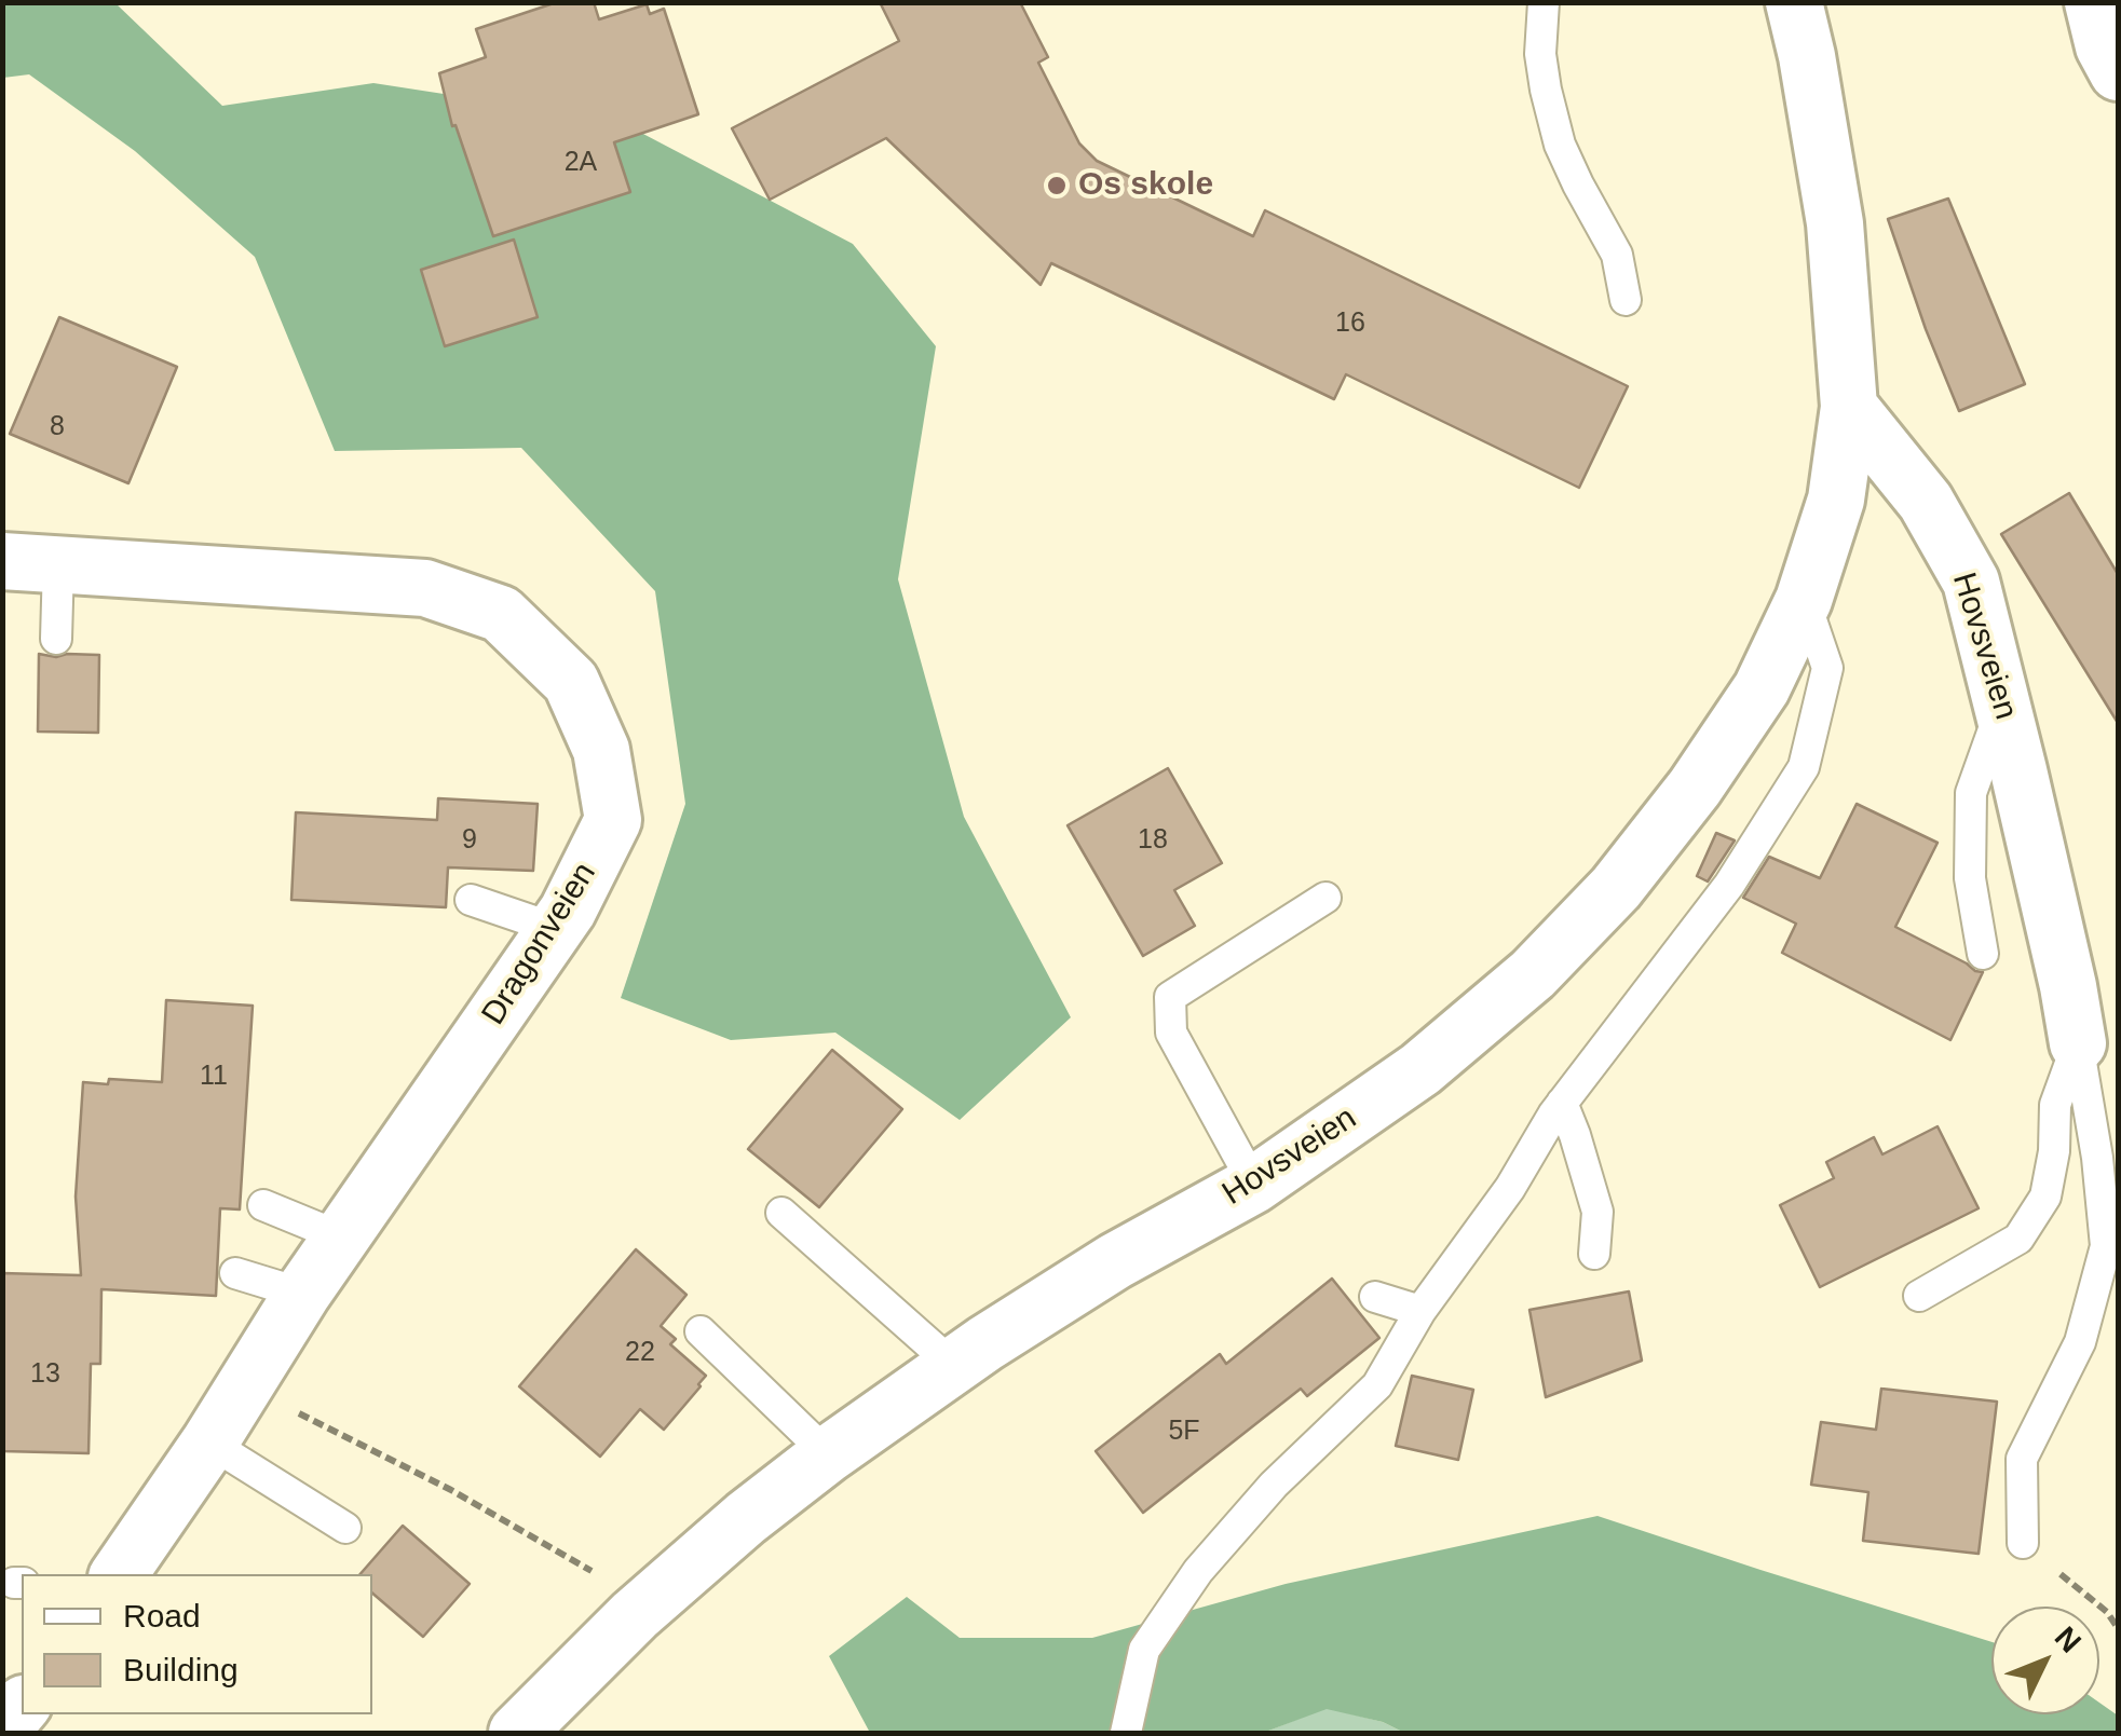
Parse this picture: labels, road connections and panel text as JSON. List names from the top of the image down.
{
  "streets": {
    "street": ["Hovsveien", "Dragonveien"]
  },
  "places": ["Os skole"],
  "house_numbers": [
    "2A",
    "16",
    "8",
    "9",
    "18",
    "11",
    "22",
    "13",
    "5F"
  ],
  "legend": ["Road", "Building"],
  "north": "top right"
}
